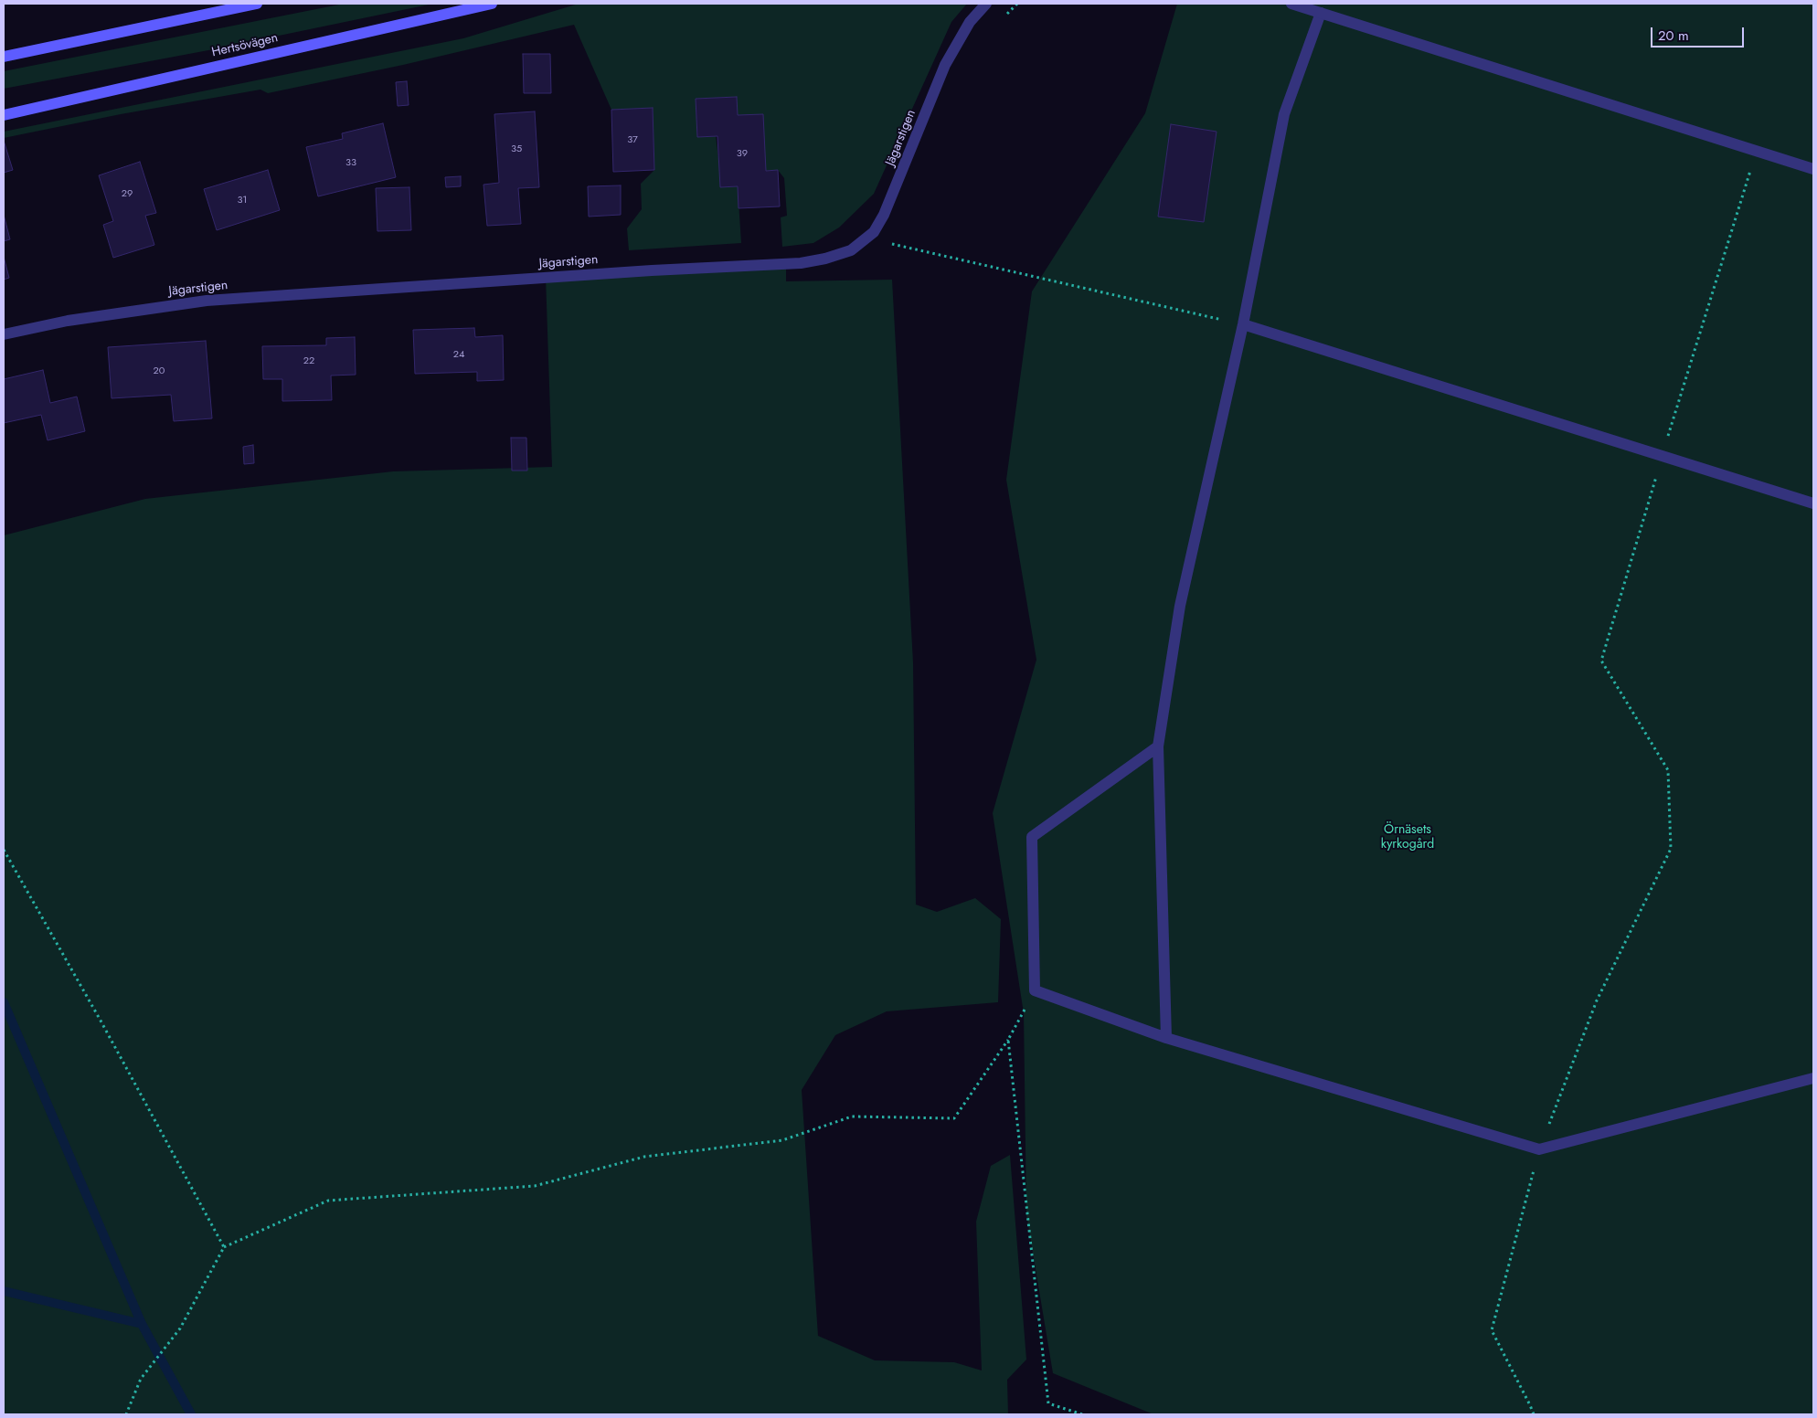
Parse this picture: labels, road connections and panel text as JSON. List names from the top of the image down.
{
  "streets": {
    "main road": ["Hertsövägen"],
    "street": ["Jägarstigen"]
  },
  "parks": ["Örnäsets kyrkogård"],
  "house_numbers": [
    "37",
    "35",
    "39",
    "33",
    "29",
    "31",
    "24",
    "22",
    "20"
  ],
  "scale_bar": "20 m"
}
